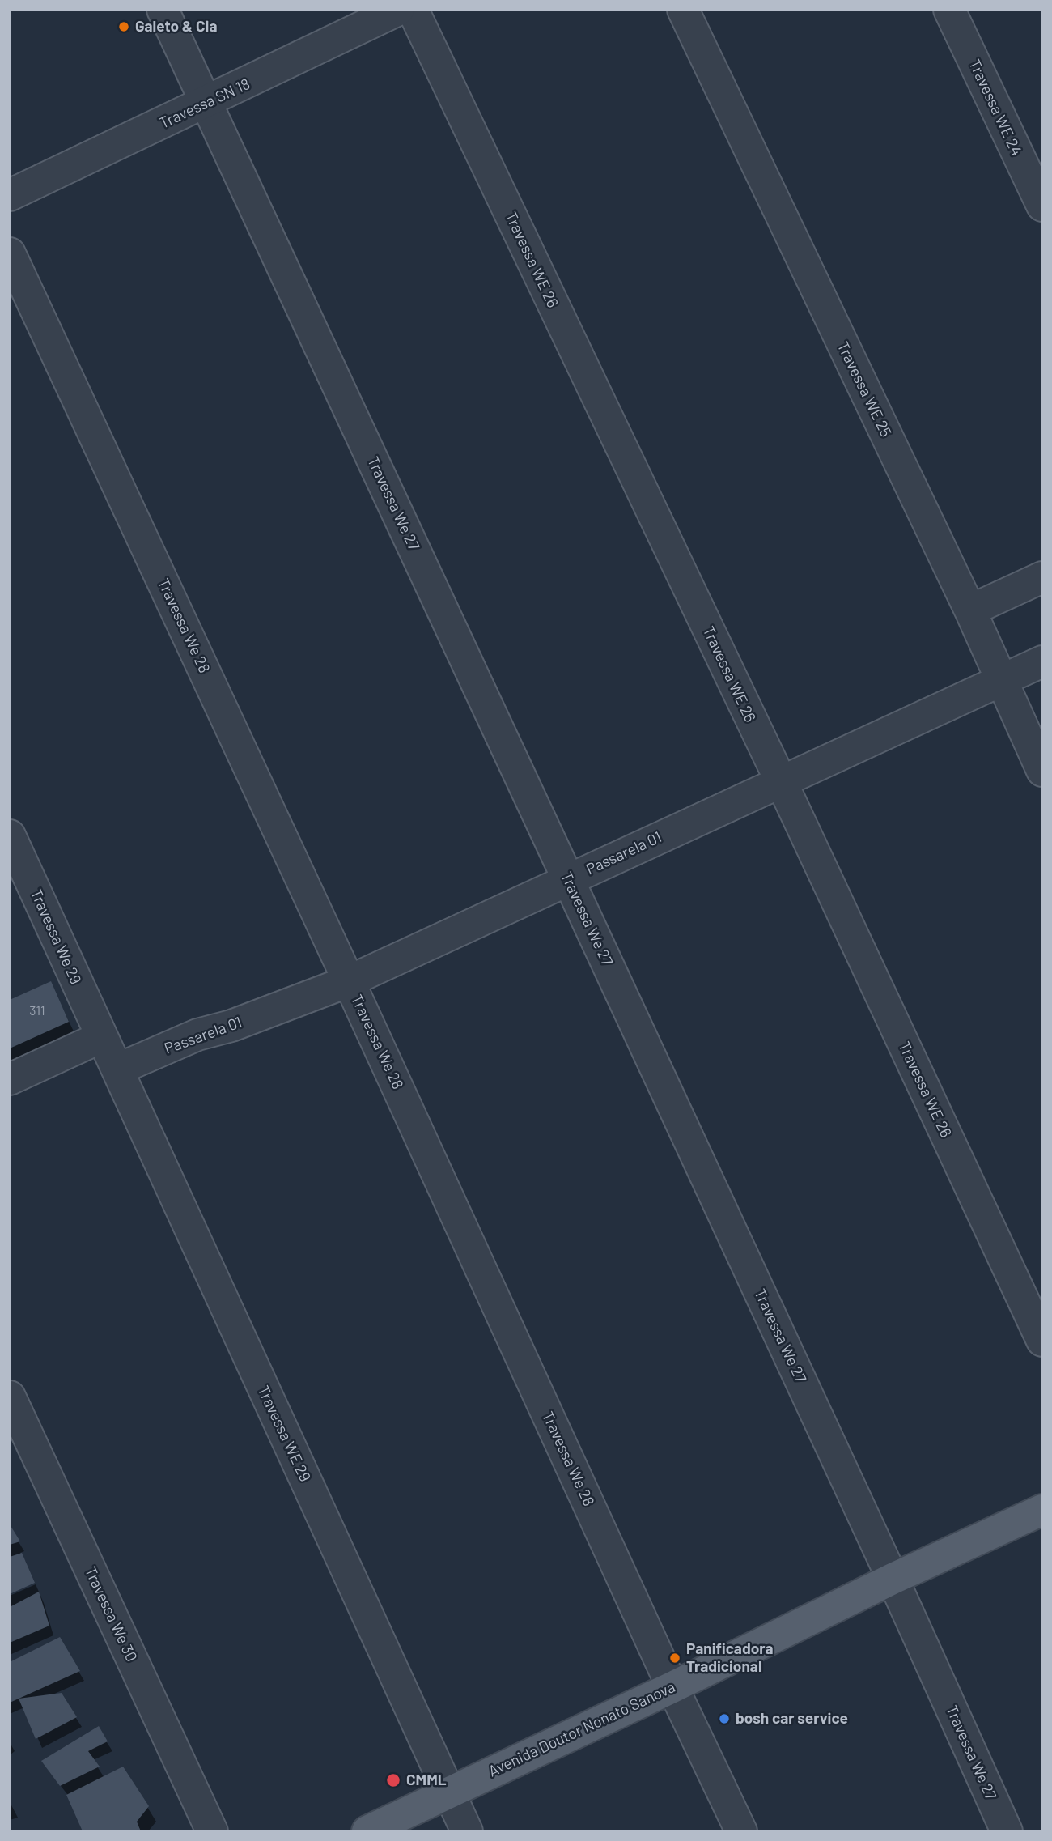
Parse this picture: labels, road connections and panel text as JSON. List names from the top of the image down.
{
  "streets": {
    "main road": ["Avenida Doutor Nonato Sanova"],
    "street": [
      "Travessa SN 18",
      "Travessa WE 24",
      "Travessa WE 26",
      "Travessa WE 25",
      "Travessa We 27",
      "Travessa We 28",
      "Passarela 01",
      "Travessa We 29",
      "Travessa WE 29",
      "Travessa We 30"
    ]
  },
  "crossings": [
    ["Travessa SN 18", "Travessa We 27"],
    ["Travessa WE 26", "Passarela 01"],
    ["Travessa WE 25", "Passarela 01"],
    ["Travessa We 27", "Passarela 01"],
    ["Travessa We 27", "Avenida Doutor Nonato Sanova"],
    ["Travessa We 28", "Passarela 01"],
    ["Travessa We 28", "Avenida Doutor Nonato Sanova"],
    ["Passarela 01", "Travessa WE 29"],
    ["Travessa We 29", "Travessa WE 29"],
    ["Travessa WE 29", "Avenida Doutor Nonato Sanova"]
  ],
  "places": [
    "Galeto & Cia",
    "Panificadora Tradicional",
    "bosh car service",
    "CMML"
  ],
  "house_numbers": ["311"]
}
